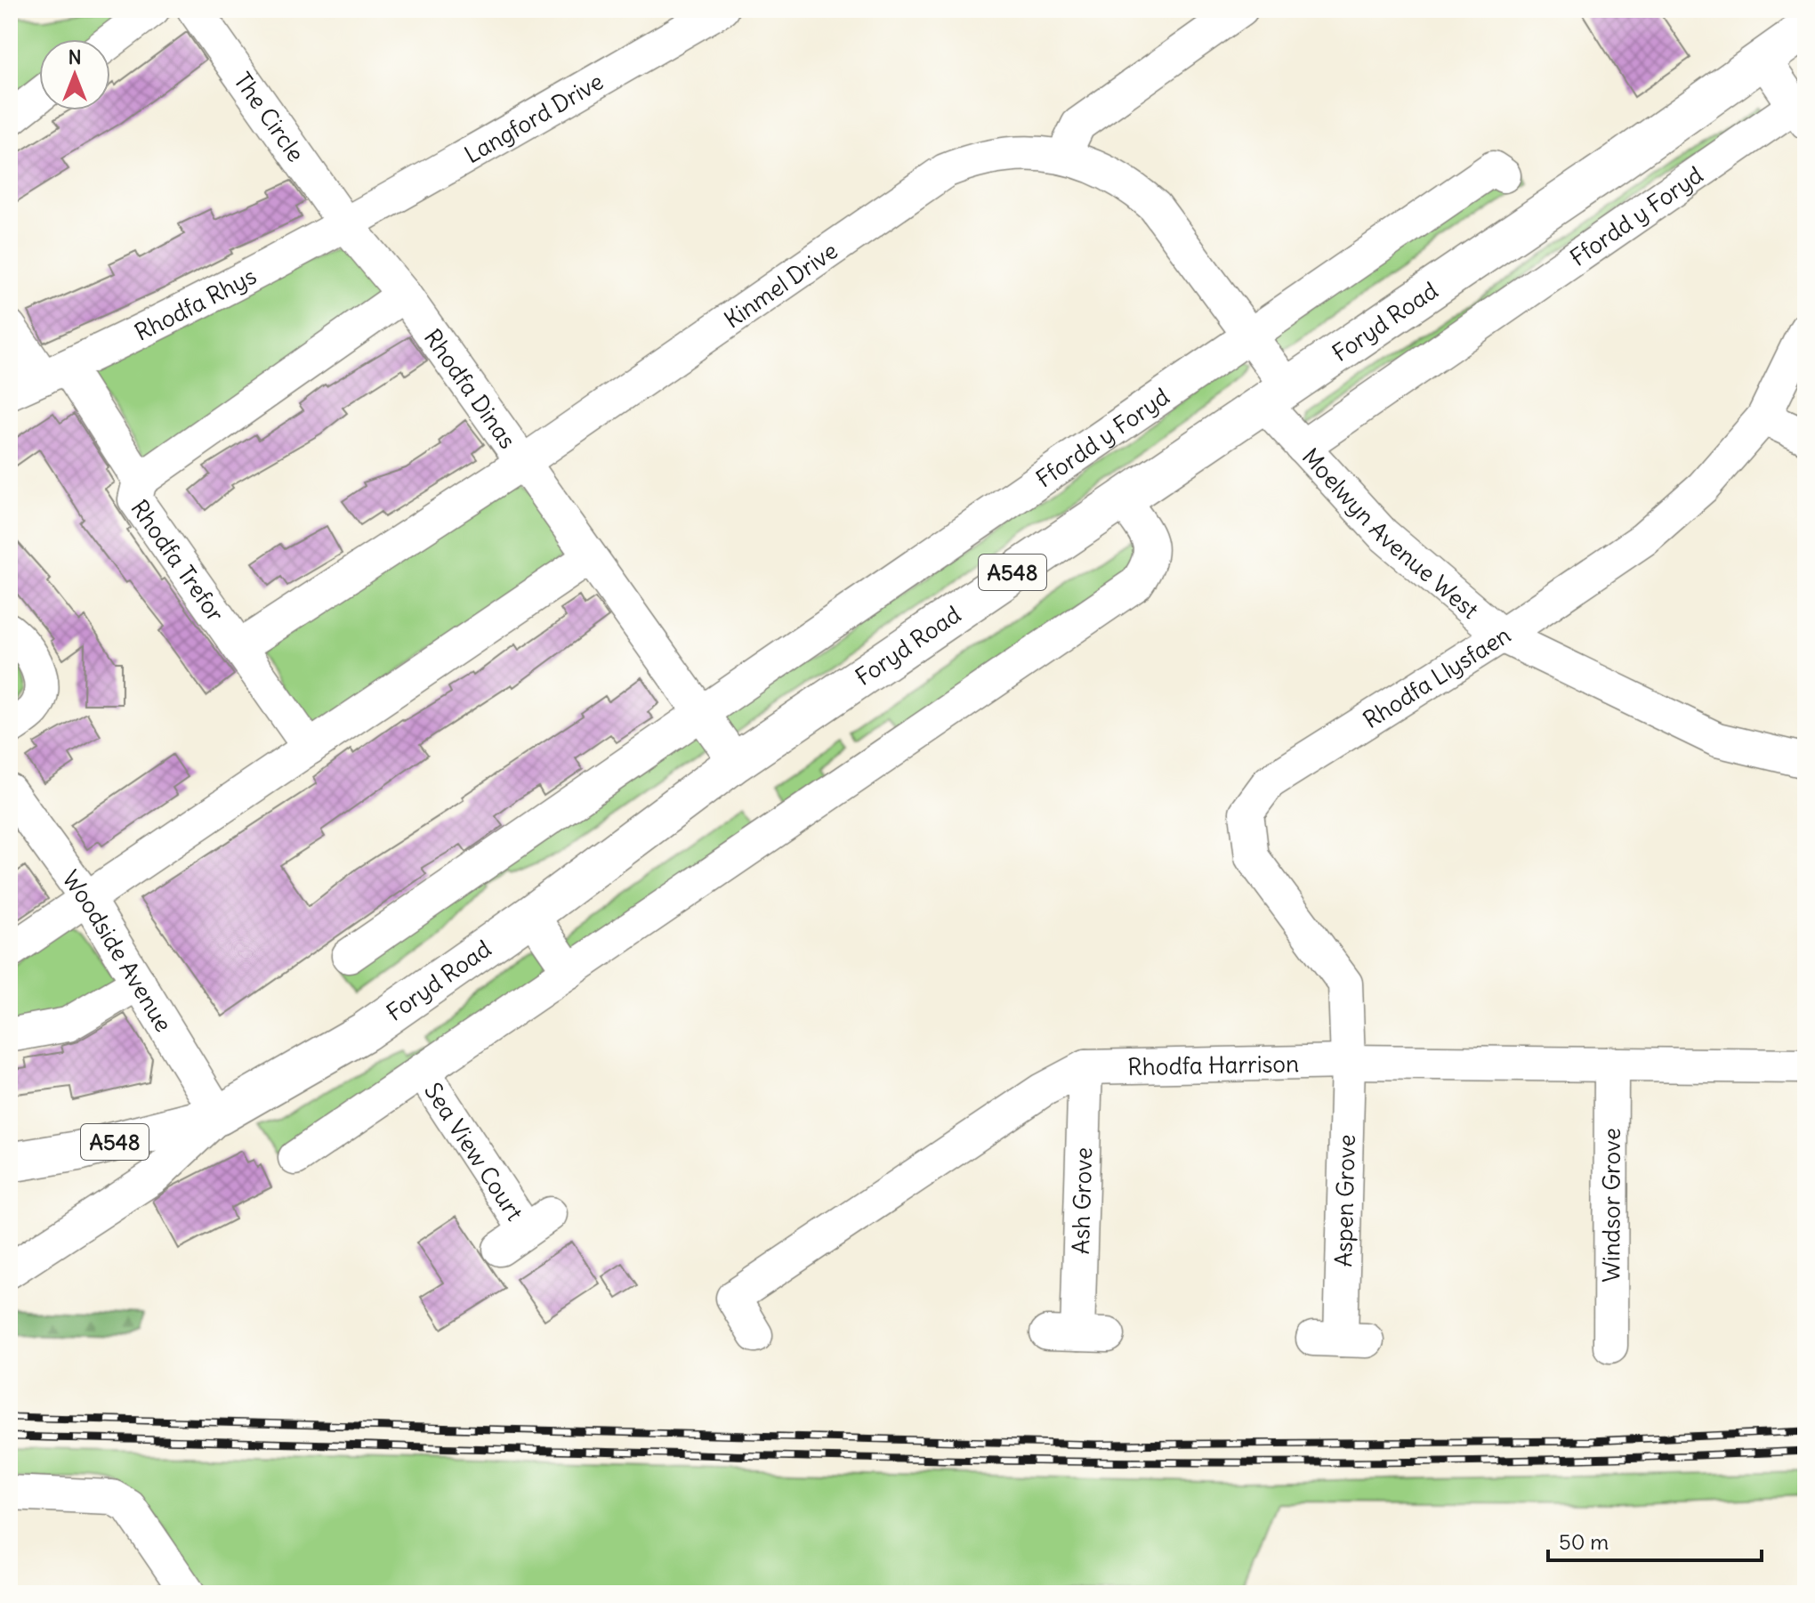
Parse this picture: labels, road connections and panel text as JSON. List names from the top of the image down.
{
  "streets": {
    "main road": ["Foryd Road", "A548"],
    "street": [
      "The Circle",
      "Langford Drive",
      "Ffordd y Foryd",
      "Kinmel Drive",
      "Rhodfa Rhys",
      "Rhodfa Dinas",
      "Moelwyn Avenue West",
      "Rhodfa Trefor",
      "Rhodfa Llysfaen",
      "Woodside Avenue",
      "Rhodfa Harrison",
      "Sea View Court",
      "Ash Grove",
      "Aspen Grove",
      "Windsor Grove"
    ]
  },
  "crossings": [
    ["The Circle", "Langford Drive"],
    ["The Circle", "Rhodfa Rhys"],
    ["The Circle", "Rhodfa Dinas"],
    ["Langford Drive", "Rhodfa Rhys"],
    ["Langford Drive", "Rhodfa Dinas"],
    ["Ffordd y Foryd", "Kinmel Drive"],
    ["Ffordd y Foryd", "Rhodfa Dinas"],
    ["Ffordd y Foryd", "Moelwyn Avenue West"],
    ["Kinmel Drive", "Foryd Road"],
    ["Kinmel Drive", "Rhodfa Dinas"],
    ["Kinmel Drive", "Moelwyn Avenue West"],
    ["Kinmel Drive", "Rhodfa Trefor"],
    ["Rhodfa Rhys", "Rhodfa Dinas"],
    ["Rhodfa Rhys", "Rhodfa Trefor"],
    ["Foryd Road", "Rhodfa Dinas"],
    ["Foryd Road", "Moelwyn Avenue West"],
    ["Foryd Road", "A548"],
    ["Foryd Road", "Woodside Avenue"],
    ["Moelwyn Avenue West", "Rhodfa Llysfaen"],
    ["A548", "Woodside Avenue"],
    ["Rhodfa Llysfaen", "Rhodfa Harrison"],
    ["Rhodfa Llysfaen", "Aspen Grove"],
    ["Rhodfa Harrison", "Ash Grove"],
    ["Rhodfa Harrison", "Aspen Grove"],
    ["Rhodfa Harrison", "Windsor Grove"]
  ],
  "scale_bar": "50 m",
  "north": "top"
}
